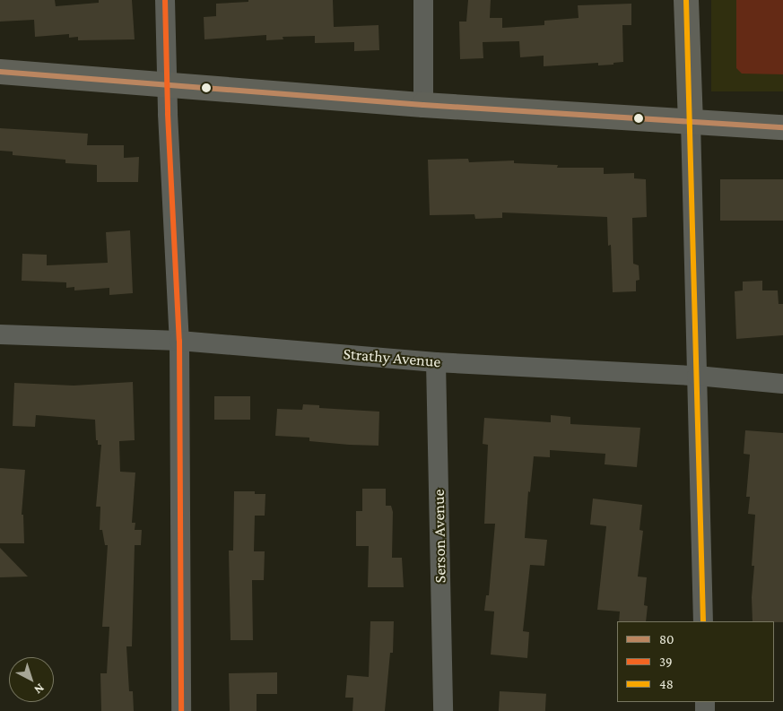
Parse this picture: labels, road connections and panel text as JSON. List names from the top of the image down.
{
  "streets": {
    "street": ["Strathy Avenue", "Serson Avenue"]
  },
  "crossings": [
    ["Strathy Avenue", "Serson Avenue"]
  ],
  "lines": ["transit line 39", "transit line 48", "transit line 80"],
  "legend": ["80", "39", "48"],
  "north": "bottom right"
}
